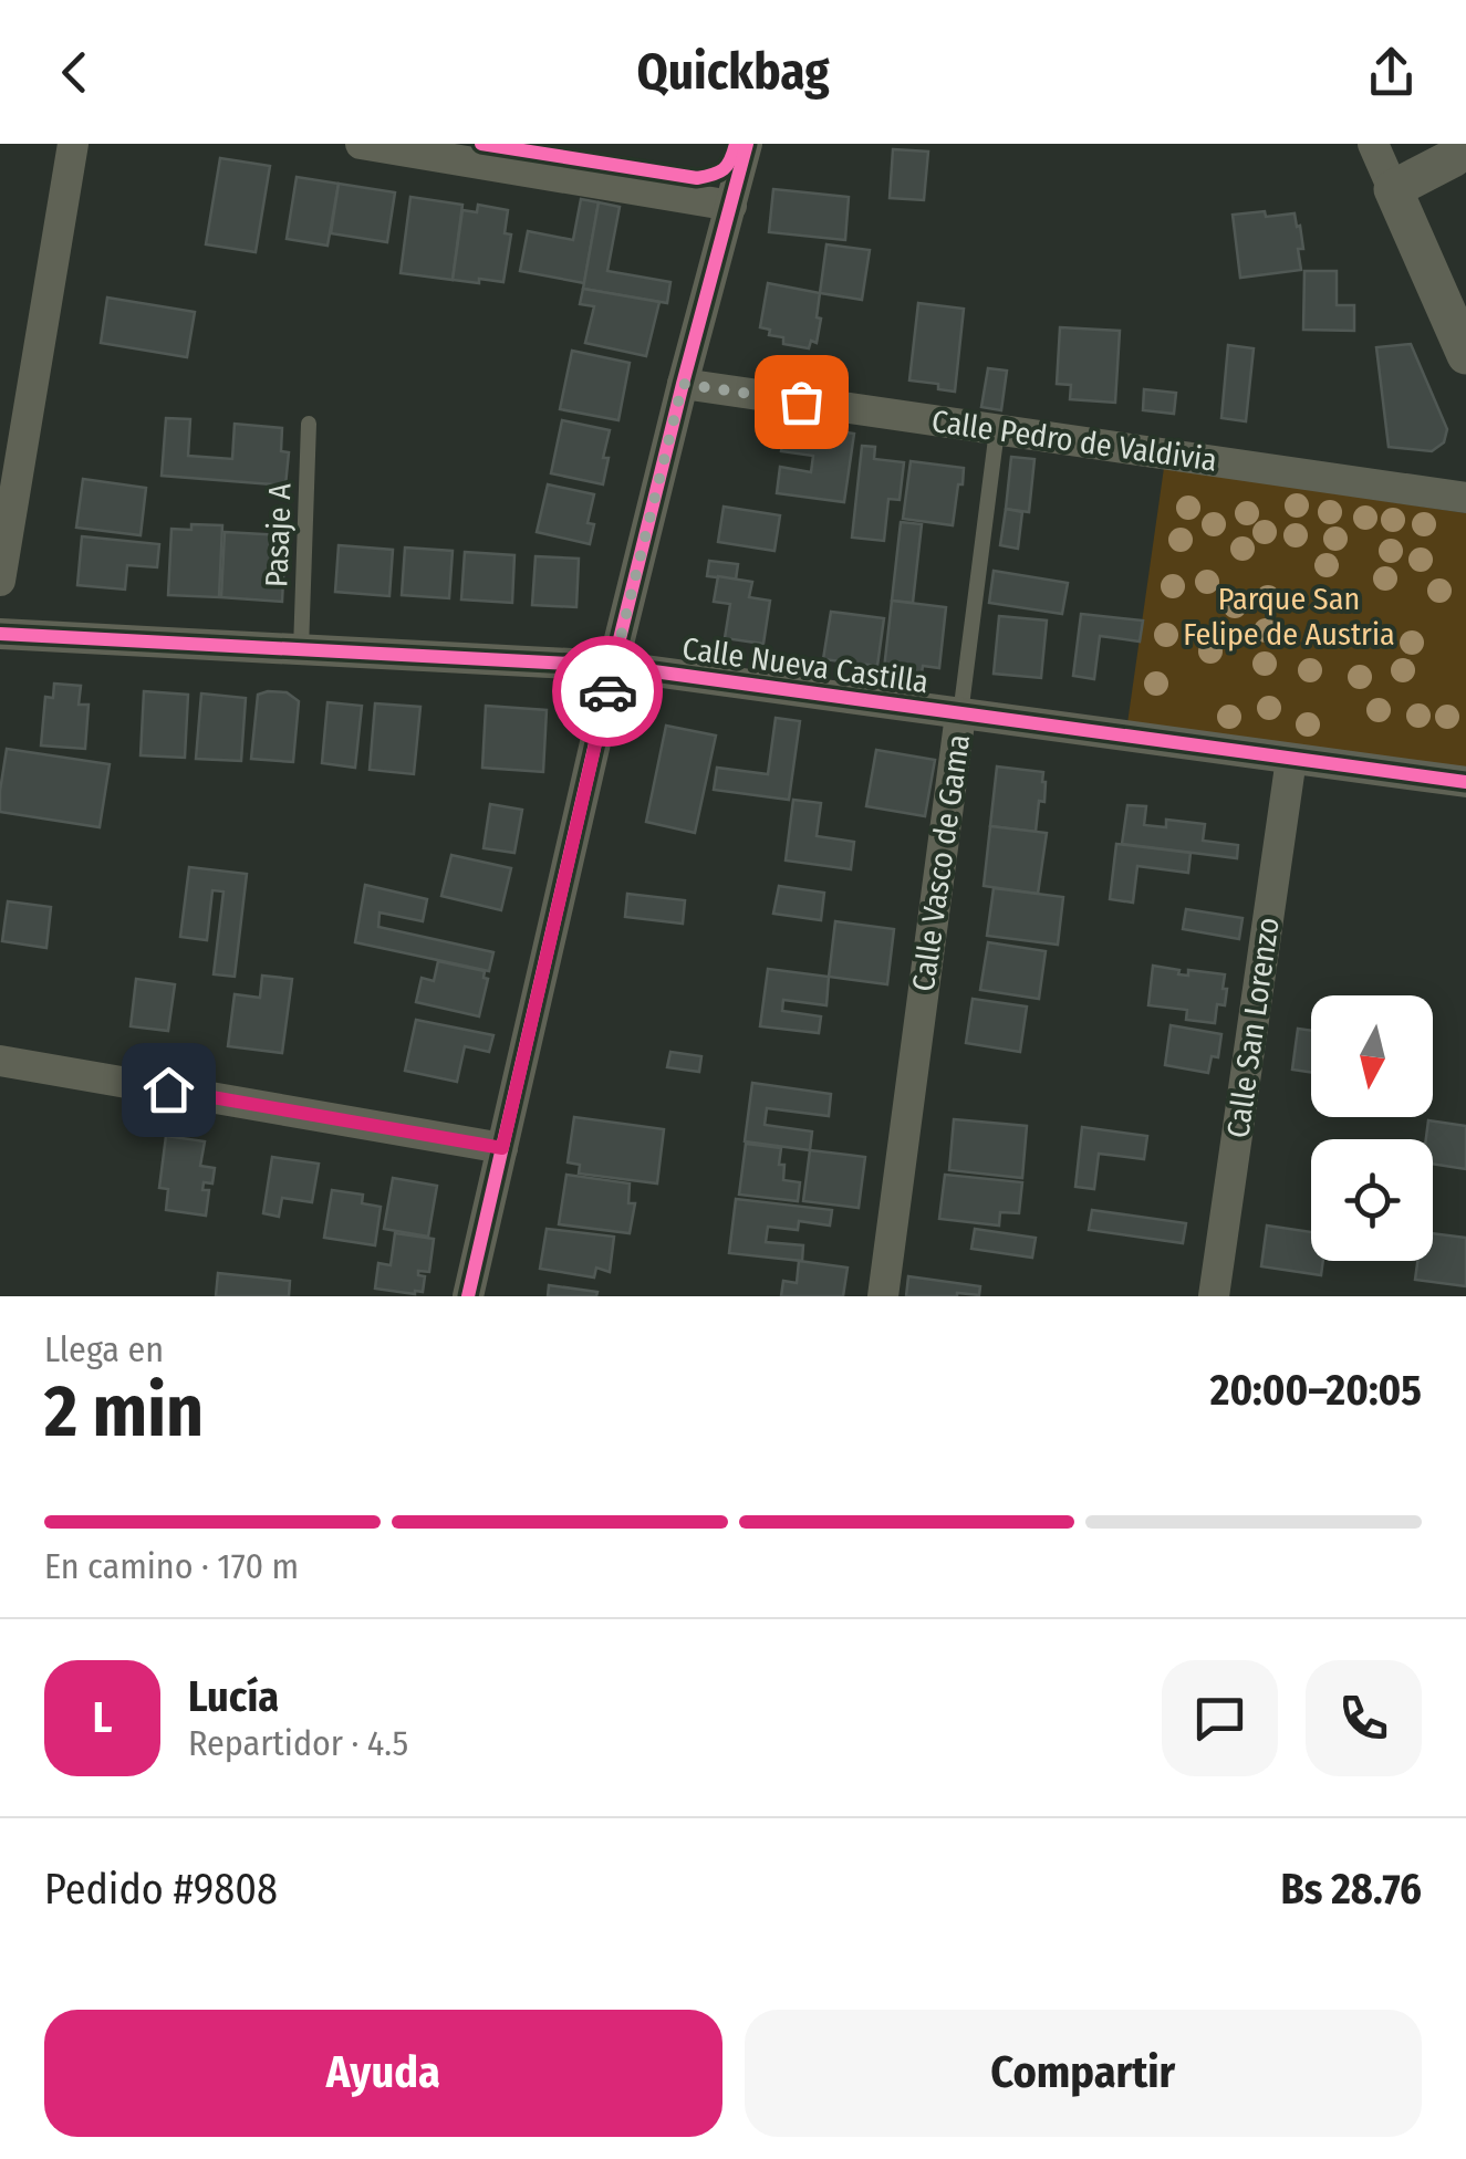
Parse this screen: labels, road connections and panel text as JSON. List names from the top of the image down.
{
  "streets": {
    "street": [
      "Calle Pedro de Valdivia",
      "Calle Nueva Castilla",
      "Calle Vasco de Gama",
      "Calle San Lorenzo"
    ],
    "lane": ["Pasaje A"]
  },
  "crossings": [
    ["Calle Pedro de Valdivia", "Calle Vasco de Gama"],
    ["Pasaje A", "Calle Nueva Castilla"],
    ["Calle Nueva Castilla", "Calle Vasco de Gama"],
    ["Calle Nueva Castilla", "Calle San Lorenzo"]
  ],
  "parks": ["Parque San Felipe de Austria"],
  "north": "bottom",
  "page": {
    "header": "Quickbag",
    "heading": ["2 min", "Llega en", "20:00–20:05"],
    "panel": [
      "Lucía",
      "Repartidor · 4.5",
      "Pedido #9808",
      "Bs 28.76"
    ],
    "bar": "En camino · 170 m",
    "round": "L",
    "buttons": ["Ayuda", "Compartir"]
  }
}
